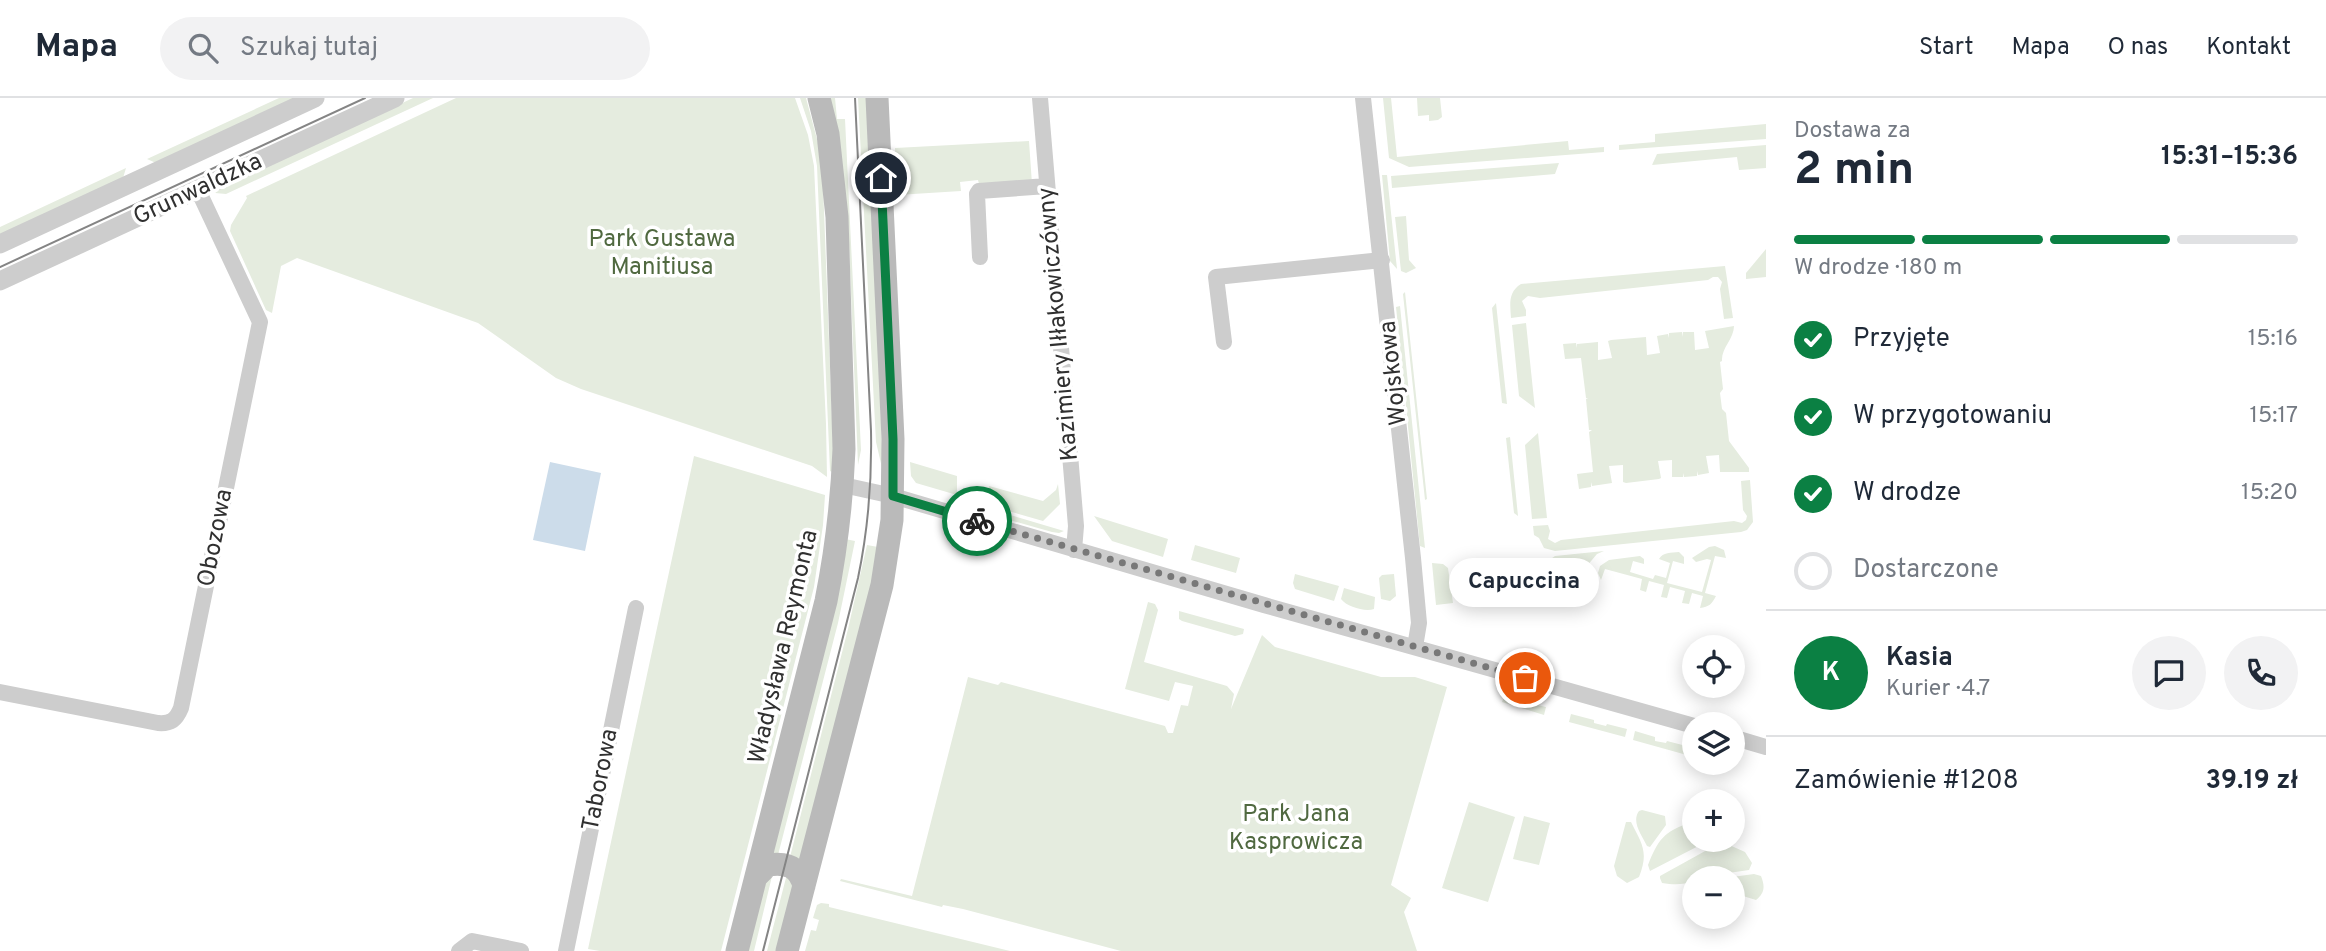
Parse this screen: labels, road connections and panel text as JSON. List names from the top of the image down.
{
  "streets": {
    "main road": ["Władysława Reymonta"],
    "street": [
      "Grunwaldzka",
      "Kazimiery Iłłakowiczówny",
      "Wojskowa",
      "Obozowa",
      "Taborowa"
    ]
  },
  "crossings": [
    ["Grunwaldzka", "Obozowa"]
  ],
  "parks": ["Park Gustawa Manitiusa", "Park Jana Kasprowicza"],
  "places": ["Capuccina"],
  "page": {
    "header": "Mapa",
    "search": "Szukaj tutaj",
    "nav": [
      "Start",
      "Mapa",
      "O nas",
      "Kontakt"
    ],
    "heading": ["2 min", "Dostawa za", "15:31–15:36"],
    "panel": [
      "Kasia",
      "Kurier · 4.7",
      "Zamówienie #1208",
      "39.19 zł"
    ],
    "bar": "W drodze · 180 m",
    "list": [
      ["Przyjęte", "15:16"],
      ["W przygotowaniu", "15:17"],
      ["W drodze", "15:20"],
      "Dostarczone"
    ],
    "bubble": "Capuccina",
    "map_buttons": ["+", "−"],
    "round": "K"
  }
}
